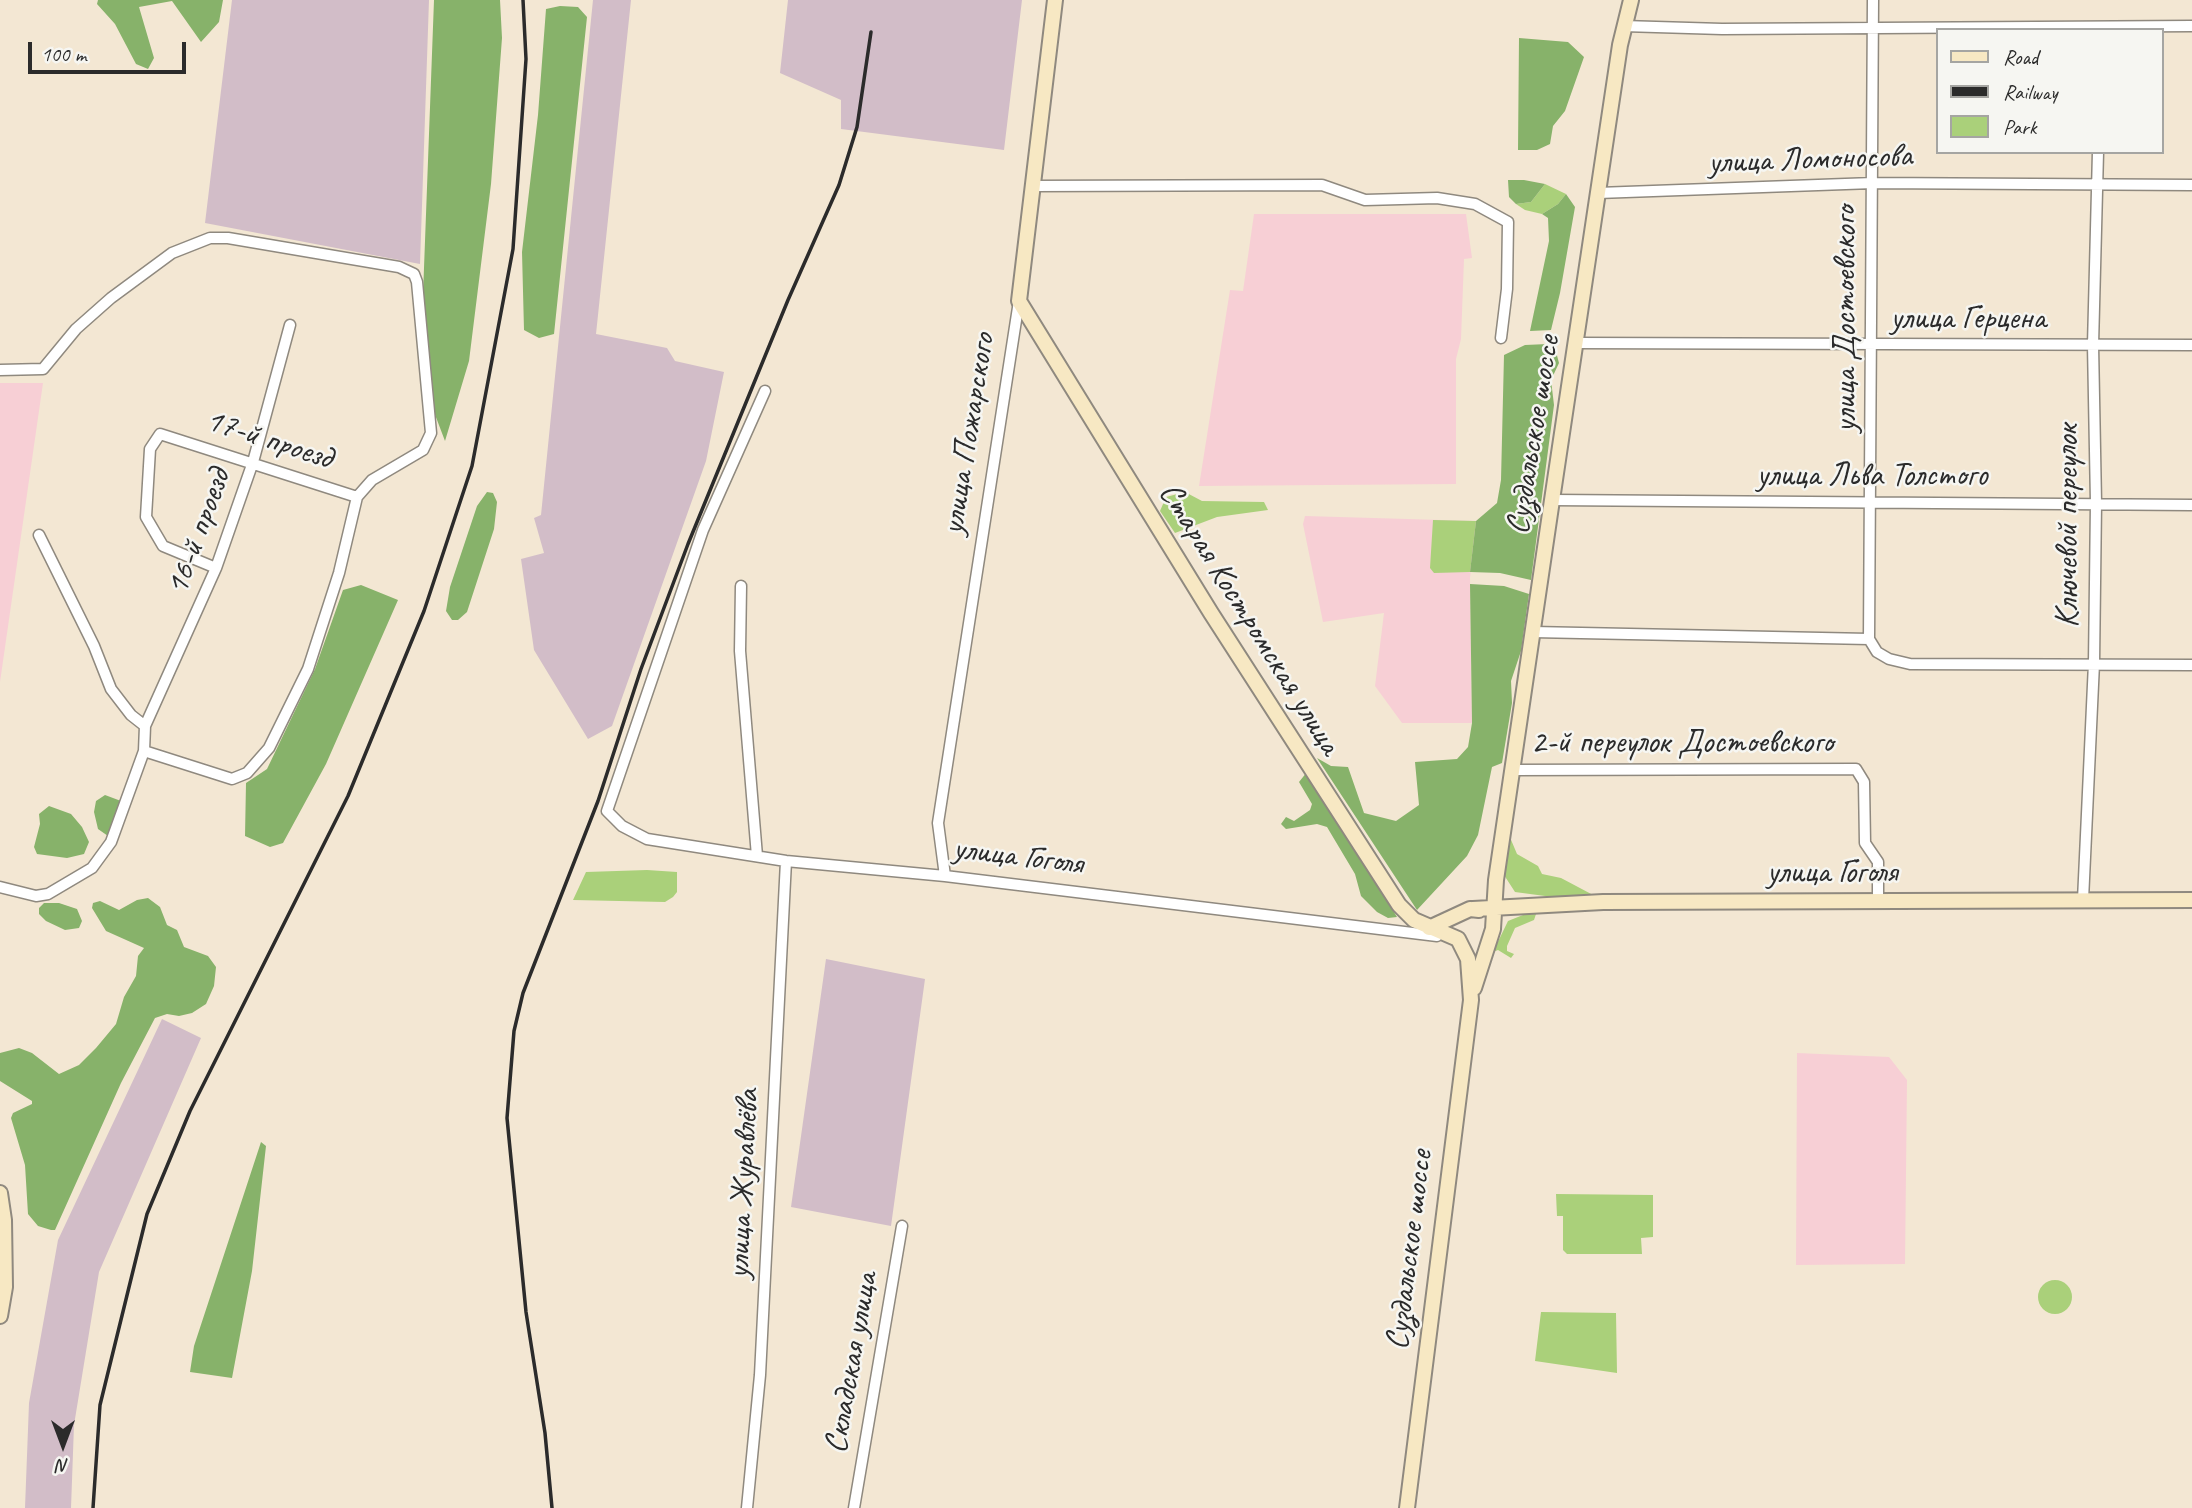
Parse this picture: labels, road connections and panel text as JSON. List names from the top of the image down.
{
  "streets": {
    "main road": [
      "улица Пожарского",
      "Суздальское шоссе",
      "Старая Костромская улица",
      "улица Гоголя"
    ],
    "street": [
      "улица Ломоносова",
      "улица Достоевского",
      "улица Герцена",
      "17-й проезд",
      "улица Льва Толстого",
      "Ключевой переулок",
      "16-й проезд",
      "2-й переулок Достоевского",
      "улица Журавлёва",
      "Складская улица"
    ]
  },
  "crossings": [
    ["улица Ломоносова", "улица Достоевского"],
    ["улица Ломоносова", "Суздальское шоссе"],
    ["улица Ломоносова", "Ключевой переулок"],
    ["улица Достоевского", "улица Герцена"],
    ["улица Достоевского", "улица Льва Толстого"],
    ["улица Герцена", "Суздальское шоссе"],
    ["улица Герцена", "Ключевой переулок"],
    ["улица Пожарского", "Старая Костромская улица"],
    ["улица Пожарского", "улица Гоголя"],
    ["Суздальское шоссе", "улица Льва Толстого"],
    ["Суздальское шоссе", "Старая Костромская улица"],
    ["Суздальское шоссе", "2-й переулок Достоевского"],
    ["Суздальское шоссе", "улица Гоголя"],
    ["17-й проезд", "16-й проезд"],
    ["улица Льва Толстого", "Ключевой переулок"],
    ["Ключевой переулок", "улица Гоголя"],
    ["Старая Костромская улица", "улица Гоголя"],
    ["2-й переулок Достоевского", "улица Гоголя"],
    ["улица Гоголя", "улица Журавлёва"]
  ],
  "legend": ["Road", "Railway", "Park"],
  "scale_bar": "100 m",
  "north": "bottom"
}
